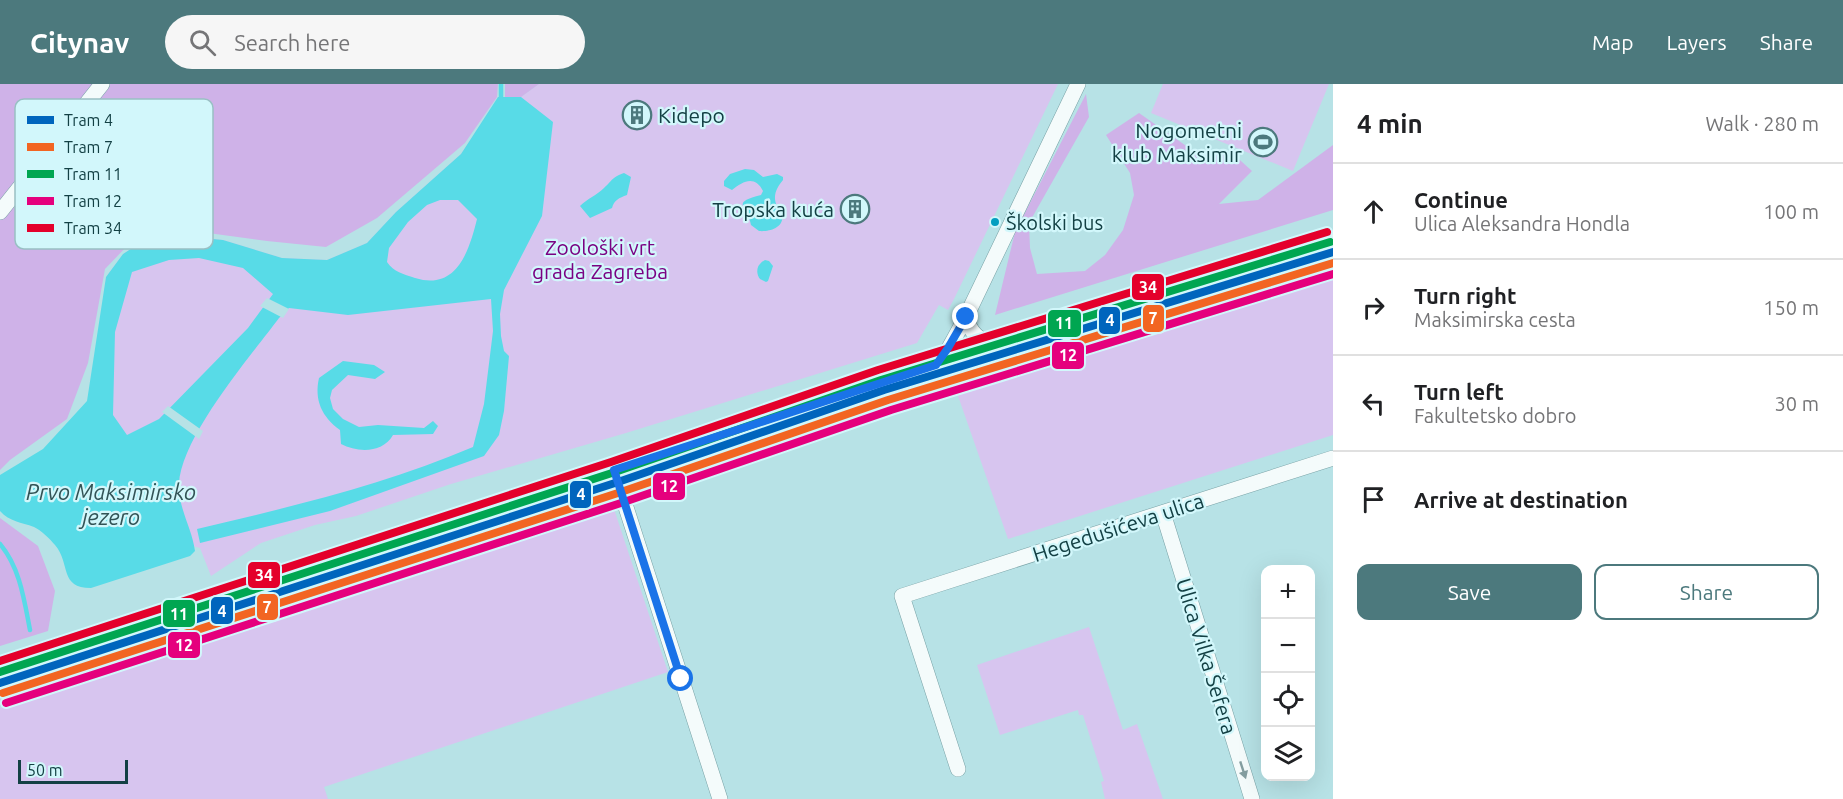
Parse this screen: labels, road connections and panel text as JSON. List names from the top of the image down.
{
  "streets": {
    "street": ["Hegedušićeva ulica", "Ulica Vilka Šefera"]
  },
  "crossings": [
    ["Hegedušićeva ulica", "Ulica Vilka Šefera"]
  ],
  "one_way": ["Ulica Vilka Šefera"],
  "water": ["Prvo Maksimirsko jezero"],
  "parks": ["Zoološki vrt grada Zagreba"],
  "places": {
    "building": ["Kidepo", "Tropska kuća"],
    "sports": ["Nogometni klub Maksimir"],
    "other": ["Školski bus"]
  },
  "lines": [
    "tram line 34",
    "tram line 11",
    "tram line 4",
    "tram line 7",
    "tram line 12"
  ],
  "legend": [
    "Tram 4",
    "Tram 7",
    "Tram 11",
    "Tram 12",
    "Tram 34"
  ],
  "scale_bar": "50 m",
  "page": {
    "header": "Citynav",
    "search": "Search here",
    "nav": ["Map", "Layers", "Share"],
    "heading": ["4 min", "Walk · 280 m"],
    "list": [
      ["Continue", "Ulica Aleksandra Hondla", "100 m"],
      ["Turn right", "Maksimirska cesta", "150 m"],
      ["Turn left", "Fakultetsko dobro", "30 m"],
      "Arrive at destination"
    ],
    "buttons": ["Save", "Share"],
    "map_buttons": ["+", "−"],
    "scale": "50 m"
  }
}
